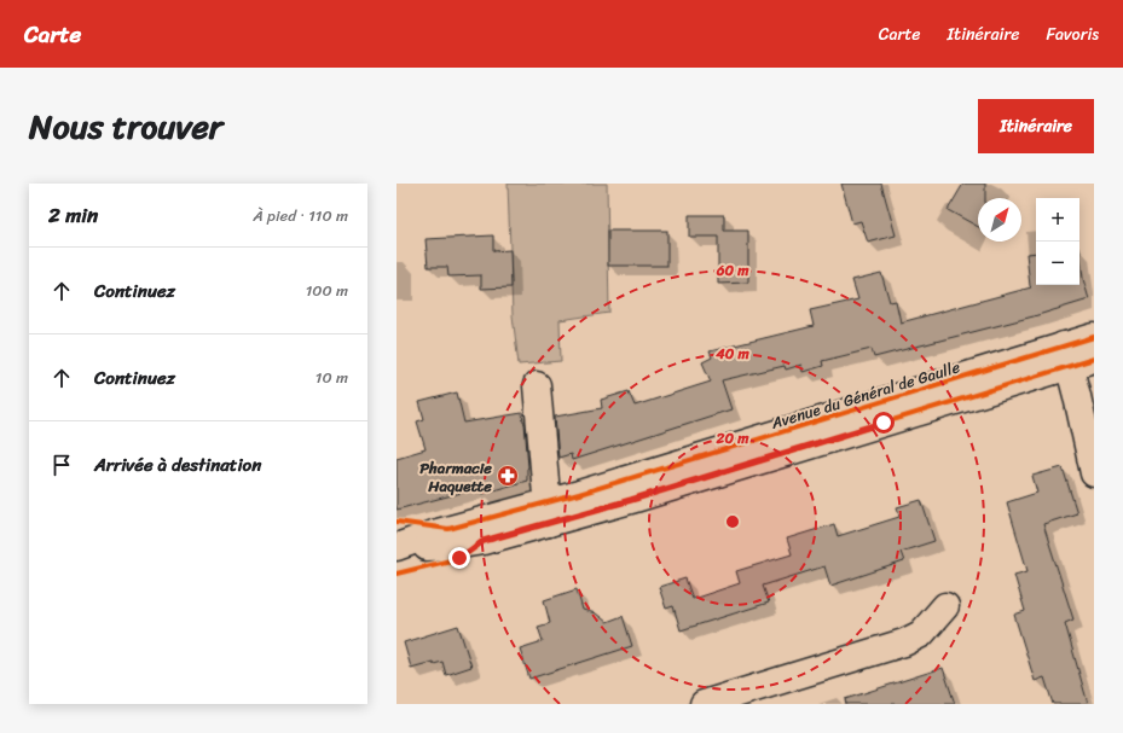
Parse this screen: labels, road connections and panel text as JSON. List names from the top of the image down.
{
  "streets": {
    "main road": ["Avenue du Général de Gaulle"]
  },
  "places": {
    "pharmacy": ["Pharmacie Haquette"]
  },
  "north": "top right",
  "page": {
    "header": "Carte",
    "nav": ["Carte", "Itinéraire", "Favoris"],
    "title": "Nous trouver",
    "buttons": "Itinéraire",
    "heading": ["2 min", "À pied · 110 m"],
    "map_buttons": ["+", "−"],
    "list": [
      ["Continuez", "100 m"],
      ["Continuez", "10 m"],
      "Arrivée à destination"
    ]
  },
  "rings": ["60 m", "40 m", "20 m"]
}
